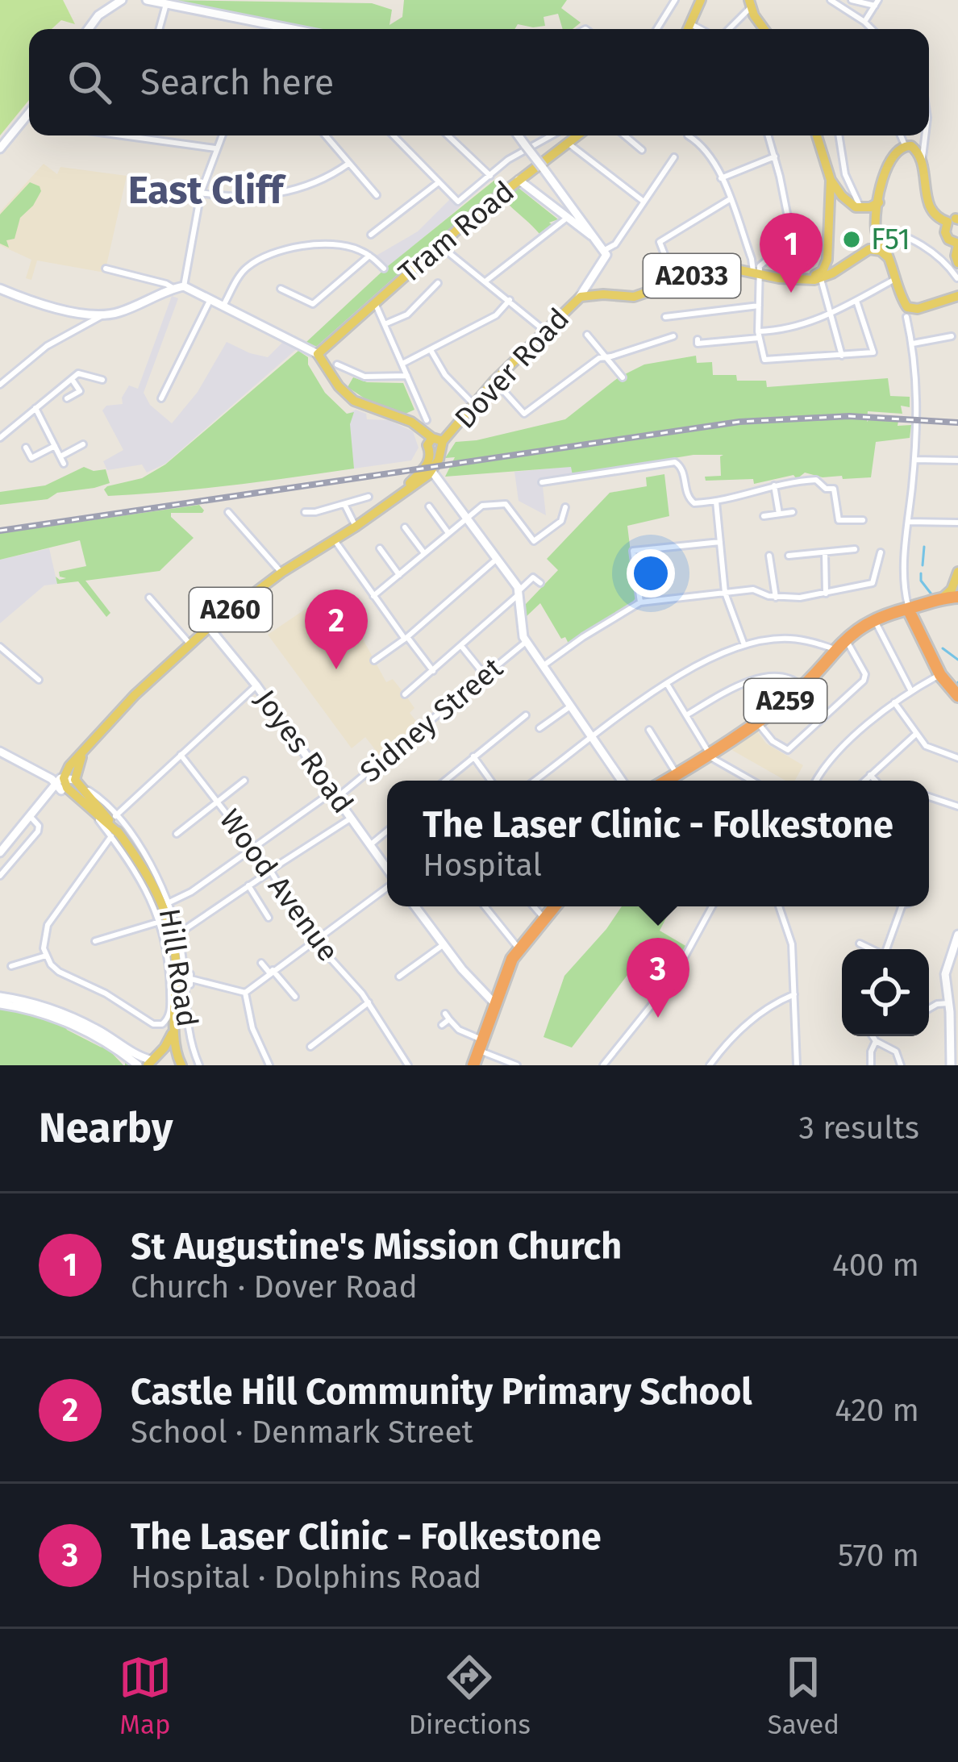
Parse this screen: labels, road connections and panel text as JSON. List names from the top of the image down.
{
  "streets": {
    "highway": ["A259"],
    "main road": [
      "Tram Road",
      "A2033",
      "Dover Road",
      "A260"
    ],
    "street": [
      "Sidney Street",
      "Joyes Road",
      "Wood Avenue",
      "Hill Road"
    ]
  },
  "crossings": [
    ["A2033", "Dover Road"],
    ["Dover Road", "Joyes Road"],
    ["Dover Road", "Hill Road"],
    ["Sidney Street", "Joyes Road"],
    ["Sidney Street", "Wood Avenue"],
    ["Sidney Street", "Hill Road"]
  ],
  "districts": ["East Cliff"],
  "places": ["F51"],
  "page": {
    "search": "Search here",
    "pins": ["1", "2", "3"],
    "popup": ["The Laser Clinic - Folkestone", "Hospital"],
    "heading": ["Nearby", "3 results"],
    "list": [
      {
        "mark": "1",
        "name": "St Augustine's Mission Church",
        "note": "Church · Dover Road",
        "value": "400 m"
      },
      {
        "mark": "2",
        "name": "Castle Hill Community Primary School",
        "note": "School · Denmark Street",
        "value": "420 m"
      },
      {
        "mark": "3",
        "name": "The Laser Clinic - Folkestone",
        "note": "Hospital · Dolphins Road",
        "value": "570 m"
      }
    ],
    "nav": ["Map", "Directions", "Saved"]
  }
}
